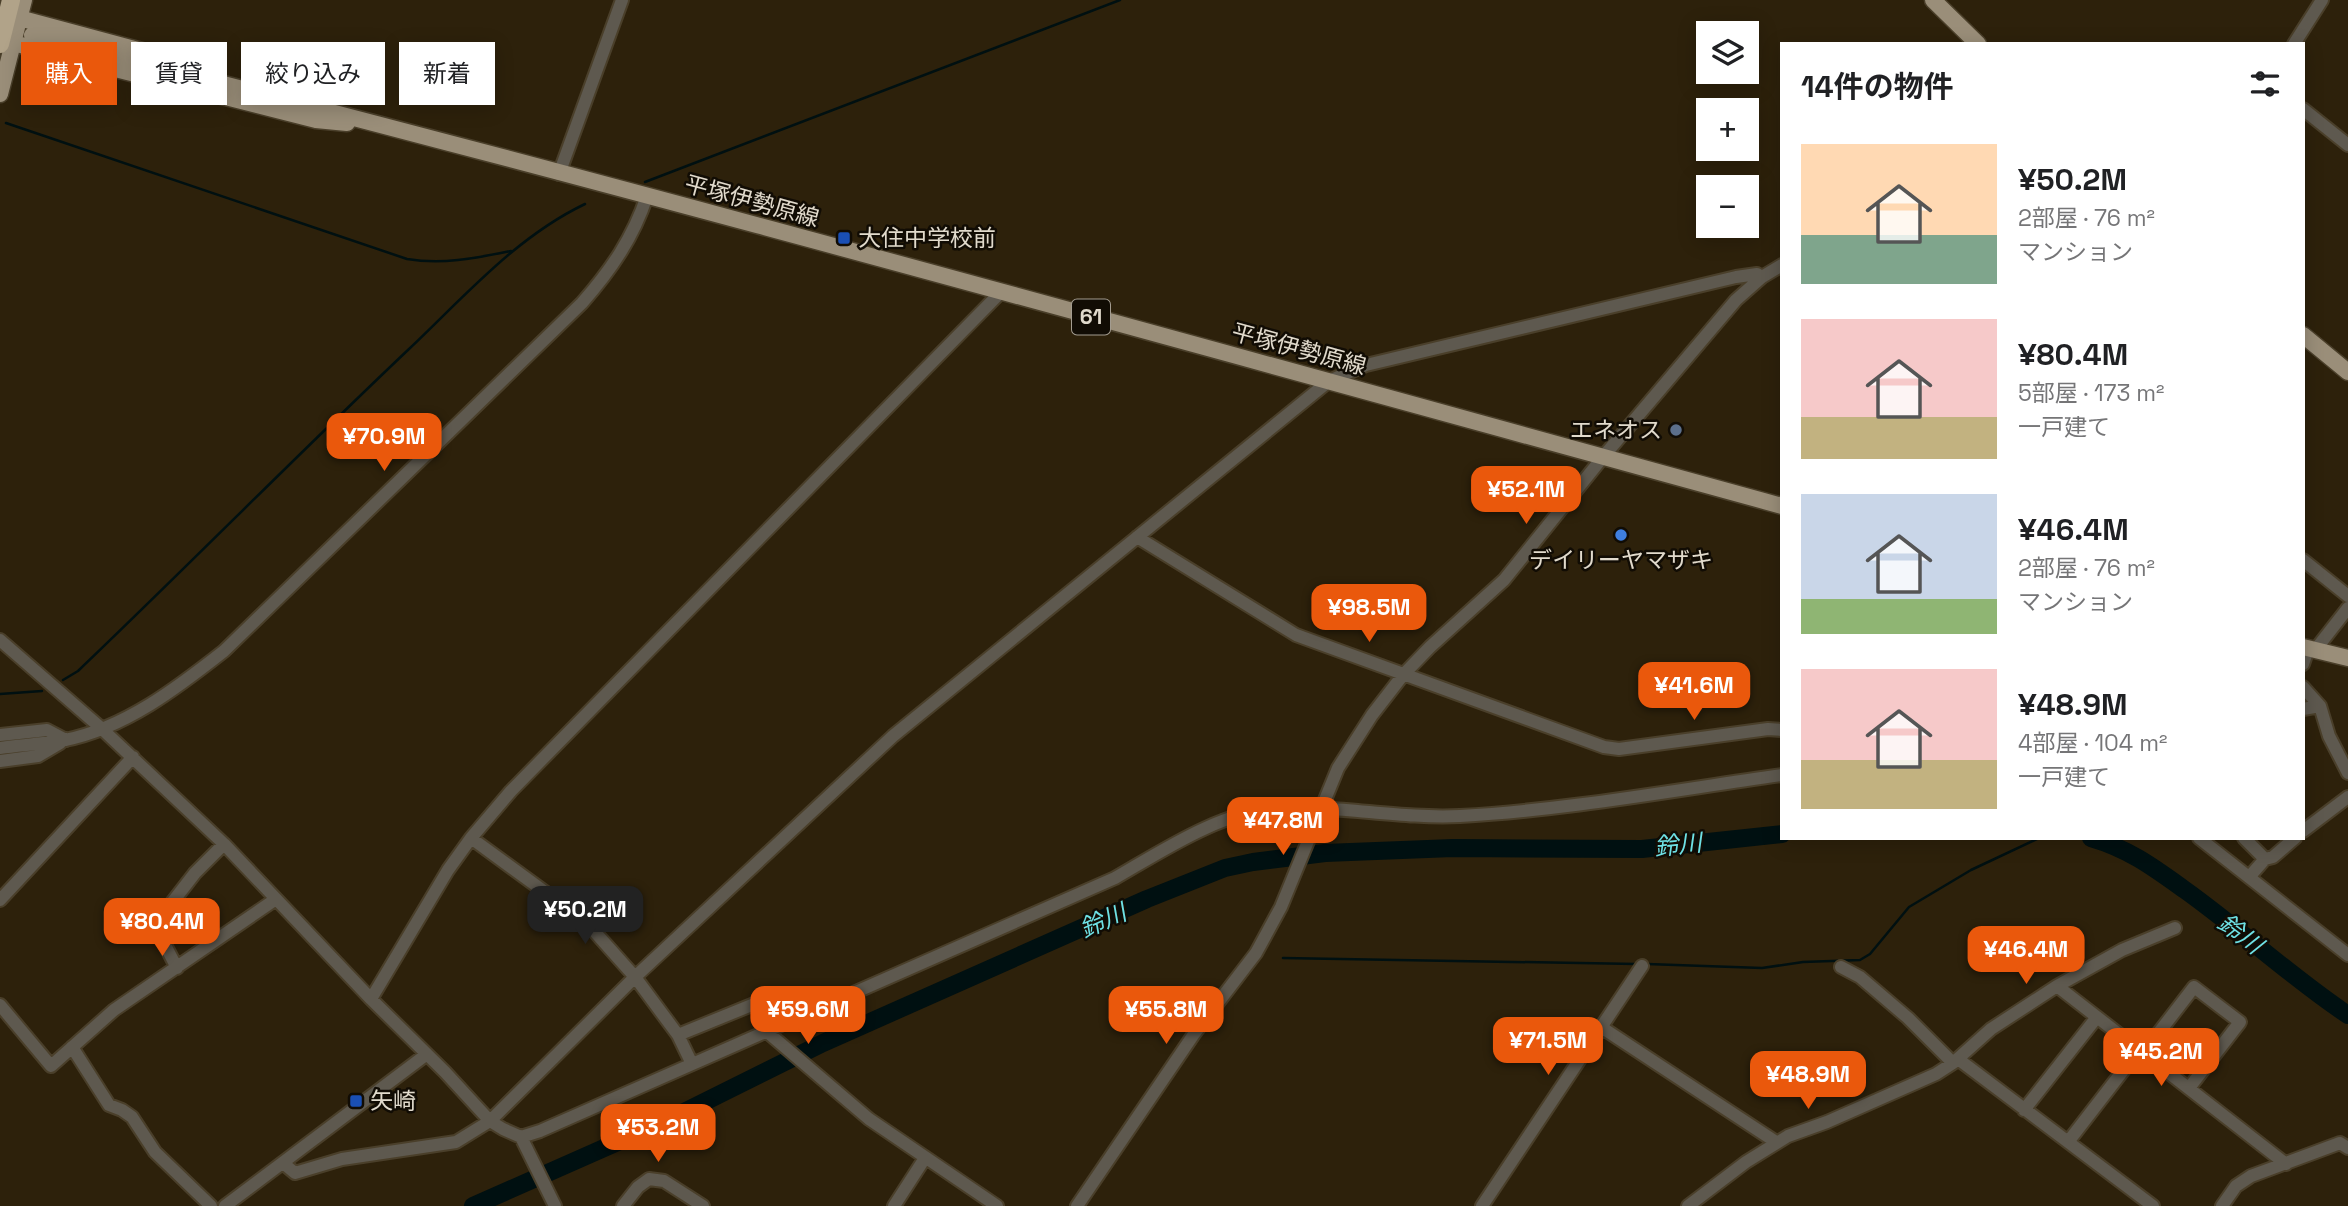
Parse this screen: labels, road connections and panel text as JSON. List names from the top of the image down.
{
  "streets": {
    "main road": ["平塚伊勢原線", "61"]
  },
  "water": ["鈴川"],
  "places": {
    "transit": ["大住中学校前", "矢崎"],
    "other": ["エネオス", "デイリーヤマザキ"]
  },
  "page": {
    "map_buttons": ["+", "−"],
    "chip": [
      "購入",
      "賃貸",
      "絞り込み",
      "新着"
    ],
    "heading": "14件の物件",
    "list": [
      {
        "name": "¥50.2M",
        "note": "2部屋 · 76 m² · マンション"
      },
      {
        "name": "¥80.4M",
        "note": "5部屋 · 173 m² · 一戸建て"
      },
      {
        "name": "¥46.4M",
        "note": "2部屋 · 76 m² · マンション"
      },
      {
        "name": "¥48.9M",
        "note": "4部屋 · 104 m² · 一戸建て"
      }
    ],
    "price": [
      "¥70.9M",
      "¥52.1M",
      "¥98.5M",
      "¥41.6M",
      "¥47.8M",
      "¥50.2M",
      "¥80.4M",
      "¥46.4M",
      "¥59.6M",
      "¥55.8M",
      "¥71.5M",
      "¥45.2M",
      "¥48.9M",
      "¥53.2M"
    ]
  }
}
